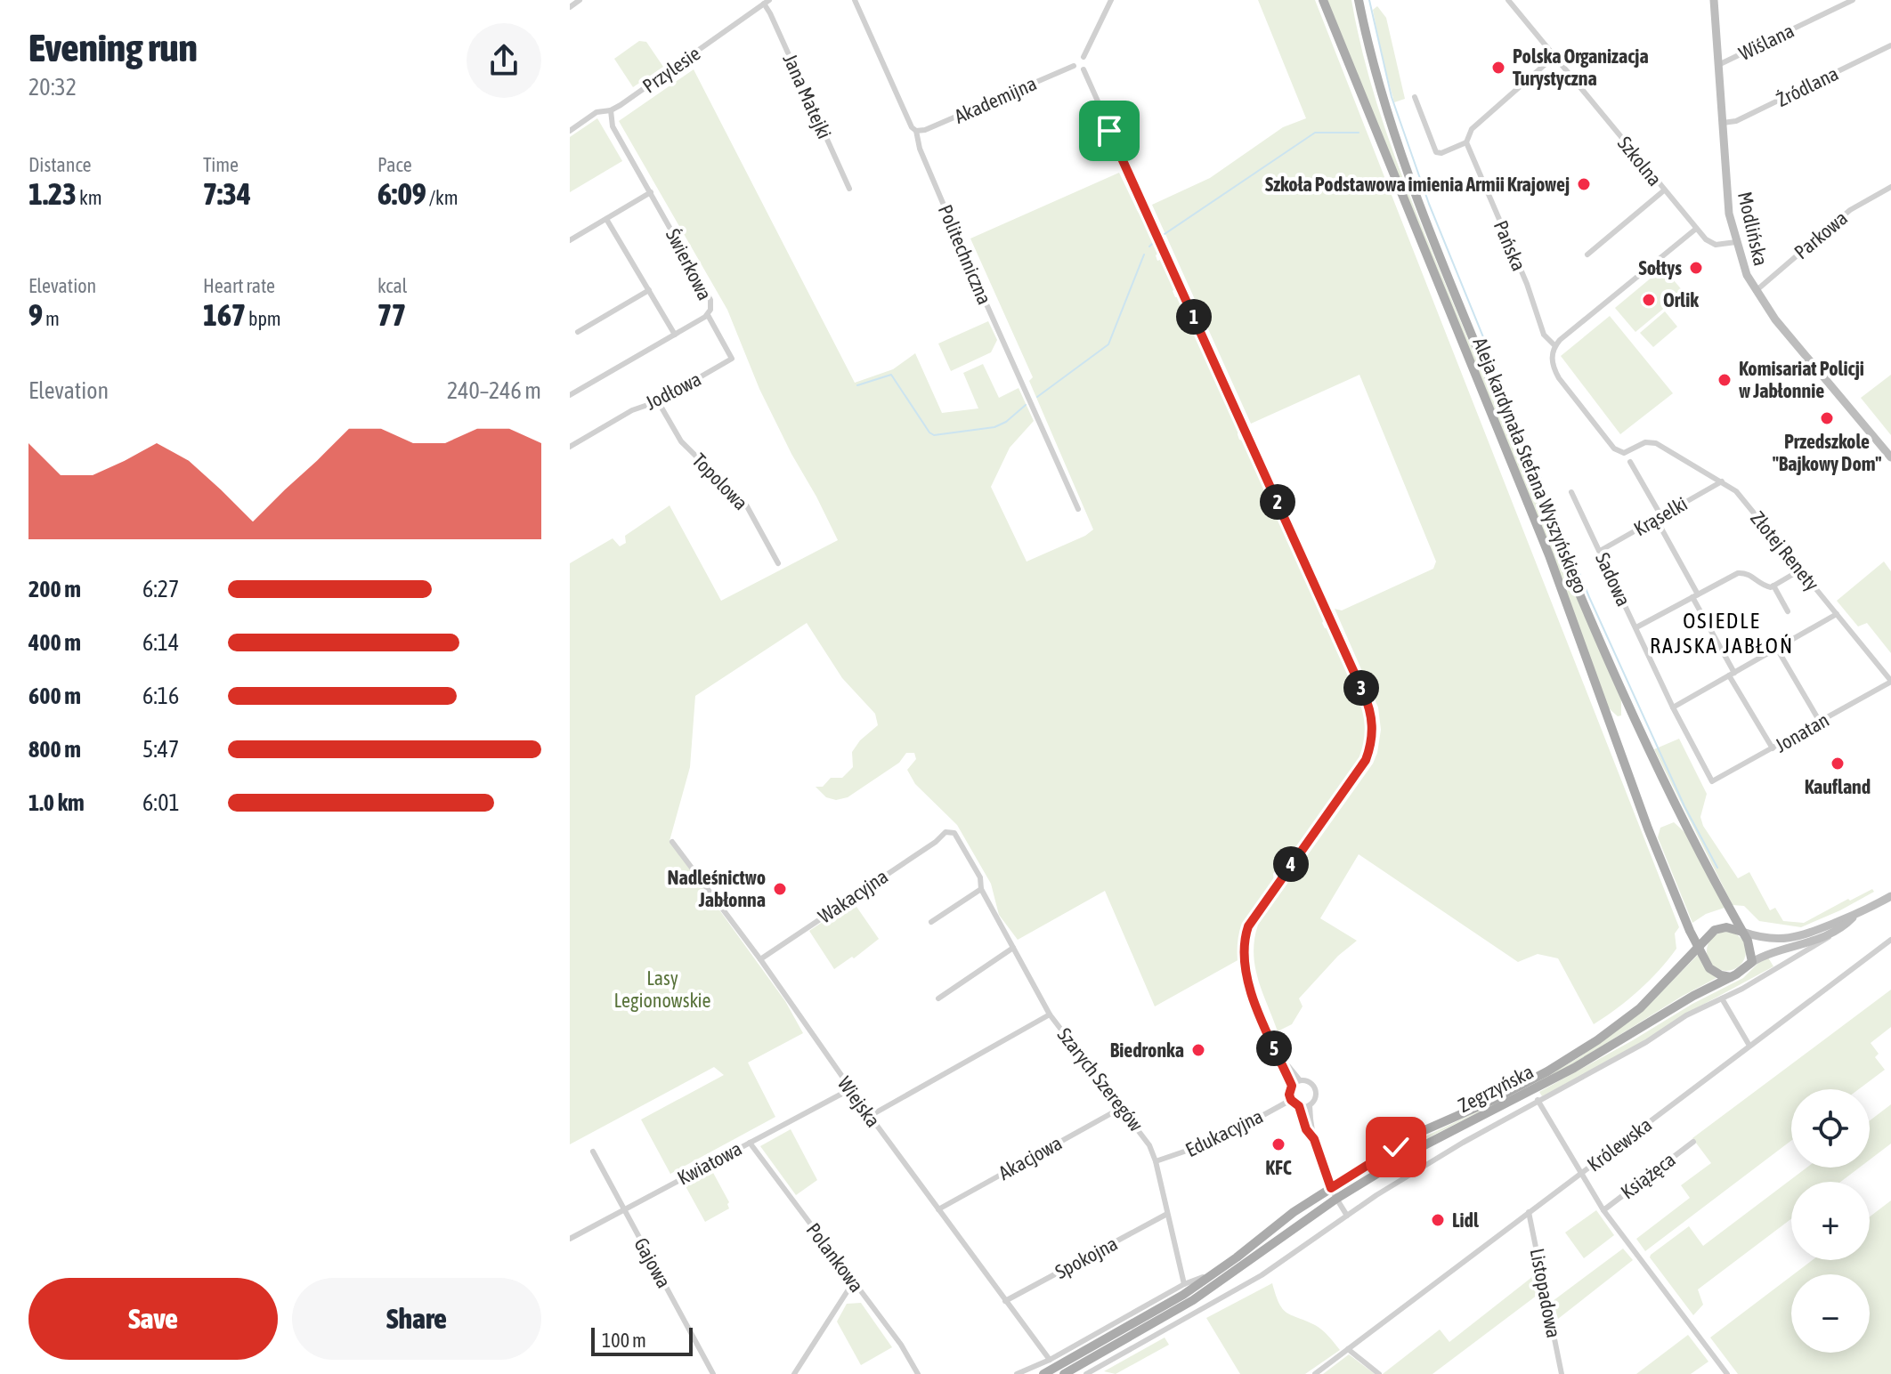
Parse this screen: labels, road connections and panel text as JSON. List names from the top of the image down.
{
  "streets": {
    "main road": ["Modlińska", "Aleja kardynała Stefana Wyszyńskiego", "Zegrzyńska"],
    "street": [
      "Wiślana",
      "Przylesie",
      "Źródlana",
      "Jana Matejki",
      "Akademijna",
      "Szkolna",
      "Parkowa",
      "Pańska",
      "Politechniczna",
      "Świerkowa",
      "Jodłowa",
      "Topolowa",
      "Krąselki",
      "Złotej Renety",
      "Sadowa",
      "Jonatan",
      "Wakacyjna",
      "Szarych Szeregów",
      "Wiejska",
      "Edukacyjna",
      "Królewska",
      "Akacjowa",
      "Kwiatowa",
      "Książęca",
      "Polankowa",
      "Spokojna",
      "Gajowa",
      "Listopadowa"
    ]
  },
  "crossings": [
    ["Wiślana", "Modlińska"],
    ["Przylesie", "Jana Matejki"],
    ["Przylesie", "Świerkowa"],
    ["Źródlana", "Modlińska"],
    ["Akademijna", "Politechniczna"],
    ["Szkolna", "Modlińska"],
    ["Modlińska", "Parkowa"],
    ["Pańska", "Złotej Renety"],
    ["Świerkowa", "Jodłowa"],
    ["Jodłowa", "Topolowa"],
    ["Aleja kardynała Stefana Wyszyńskiego", "Zegrzyńska"],
    ["Krąselki", "Złotej Renety"],
    ["Krąselki", "Sadowa"],
    ["Złotej Renety", "Jonatan"],
    ["Sadowa", "Jonatan"],
    ["Wakacyjna", "Szarych Szeregów"],
    ["Wakacyjna", "Wiejska"],
    ["Szarych Szeregów", "Edukacyjna"],
    ["Szarych Szeregów", "Akacjowa"],
    ["Szarych Szeregów", "Spokojna"],
    ["Zegrzyńska", "Wiejska"],
    ["Wiejska", "Akacjowa"],
    ["Wiejska", "Kwiatowa"],
    ["Wiejska", "Spokojna"],
    ["Królewska", "Listopadowa"],
    ["Kwiatowa", "Polankowa"],
    ["Kwiatowa", "Gajowa"]
  ],
  "districts": ["OSIEDLE RAJSKA JABŁOŃ"],
  "parks": ["Lasy Legionowskie"],
  "places": [
    "Polska Organizacja Turystyczna",
    "Szkoła Podstawowa imienia Armii Krajowej",
    "Sołtys",
    "Orlik",
    "Komisariat Policji w Jabłonnie",
    "Przedszkole \"Bajkowy Dom\"",
    "Kaufland",
    "Nadleśnictwo Jabłonna",
    "Biedronka",
    "KFC",
    "Lidl"
  ],
  "scale_bar": "100 m",
  "page": {
    "heading": ["Evening run", "20:32"],
    "stats": [
      ["Distance", "1.23 km"],
      ["Time", "7:34"],
      ["Pace", "6:09 /km"],
      ["Elevation", "9 m"],
      ["Heart rate", "167 bpm"],
      ["kcal", "77"]
    ],
    "pins": [
      "1",
      "2",
      "3",
      "4",
      "5"
    ],
    "chart": ["Elevation", "240–246 m"],
    "list": [
      {
        "name": "200 m",
        "note": "6:27"
      },
      {
        "name": "400 m",
        "note": "6:14"
      },
      {
        "name": "600 m",
        "note": "6:16"
      },
      {
        "name": "800 m",
        "note": "5:47"
      },
      {
        "name": "1.0 km",
        "note": "6:01"
      }
    ],
    "map_buttons": ["+", "−"],
    "buttons": ["Save", "Share"],
    "scale": "100 m"
  }
}
